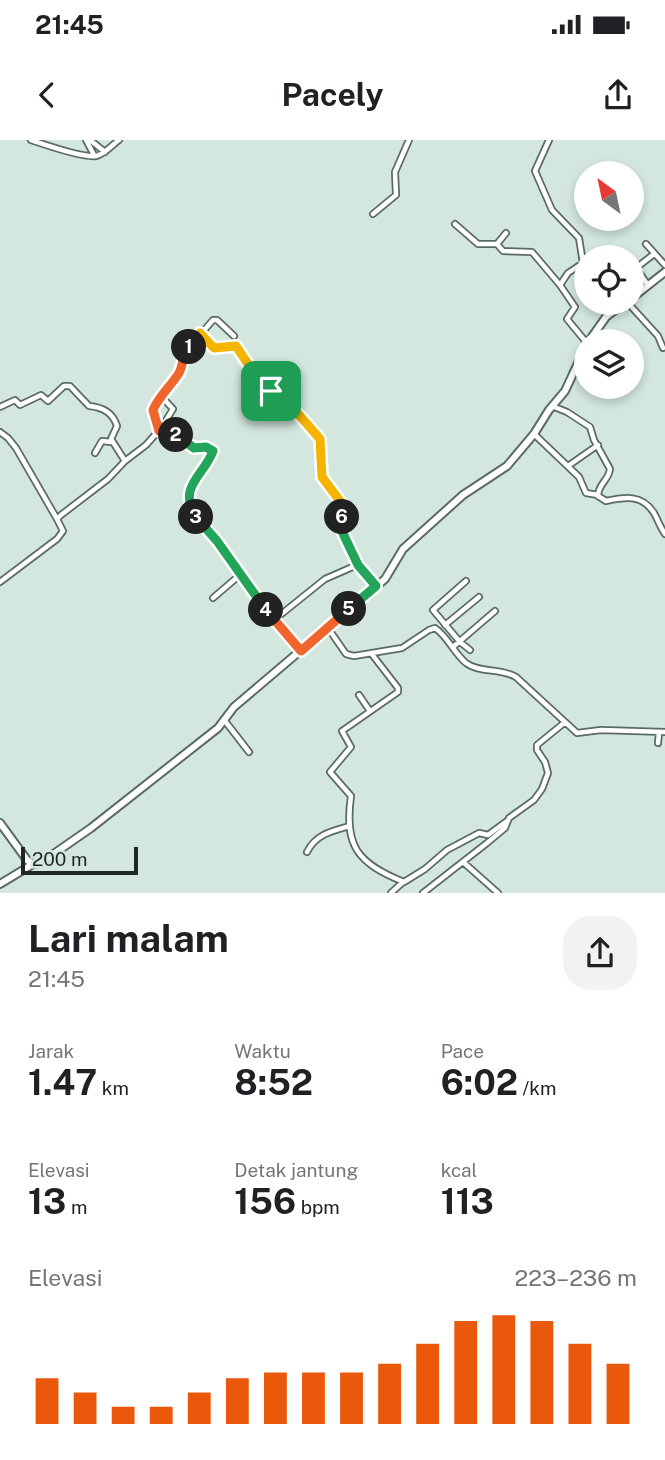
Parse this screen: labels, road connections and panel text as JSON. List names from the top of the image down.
{
  "scale_bar": "200 m",
  "north": "top left",
  "page": {
    "status": "21:45",
    "header": "Pacely",
    "pins": [
      "1",
      "2",
      "3",
      "6",
      "5",
      "4"
    ],
    "scale": "200 m",
    "heading": ["Lari malam", "21:45"],
    "stats": [
      ["Jarak", "1.47 km"],
      ["Waktu", "8:52"],
      ["Pace", "6:02 /km"],
      ["Elevasi", "13 m"],
      ["Detak jantung", "156 bpm"],
      ["kcal", "113"]
    ],
    "chart": ["Elevasi", "223–236 m"]
  }
}
